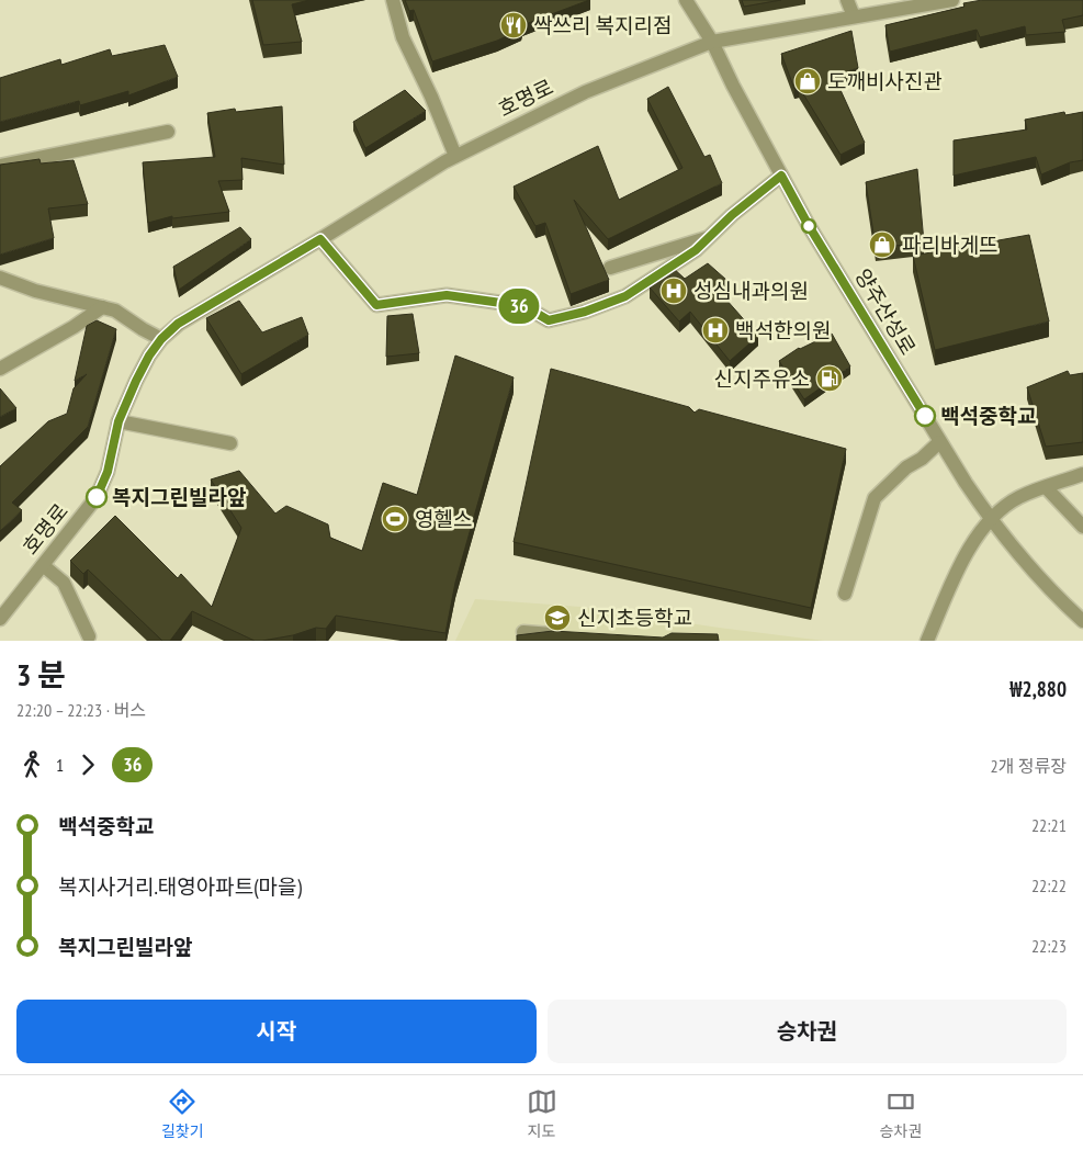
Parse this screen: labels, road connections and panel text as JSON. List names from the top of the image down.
{
  "streets": {
    "street": ["호명로", "양주산성로"]
  },
  "crossings": [
    ["호명로", "양주산성로"]
  ],
  "places": {
    "restaurant": ["싹쓰리 복지리점"],
    "shop": ["도깨비사진관", "파리바게뜨"],
    "hospital": ["성심내과의원", "백석한의원"],
    "fuel station": ["신지주유소"],
    "other": ["백석중학교", "복지그린빌라앞"],
    "sports": ["영헬스"],
    "school or university": ["신지초등학교"]
  },
  "lines": ["bus line 36"],
  "page": {
    "on_map": "36",
    "heading": ["3 분", "22:20 – 22:23 · 버스", "₩2,880"],
    "legs": ["1", "36", "2개 정류장"],
    "list": [
      {
        "name": "백석중학교",
        "value": "22:21"
      },
      {
        "name": "복지사거리.태영아파트(마을)",
        "value": "22:22"
      },
      {
        "name": "복지그린빌라앞",
        "value": "22:23"
      }
    ],
    "buttons": ["시작", "승차권"],
    "tabs": ["길찾기", "지도", "승차권"]
  }
}
